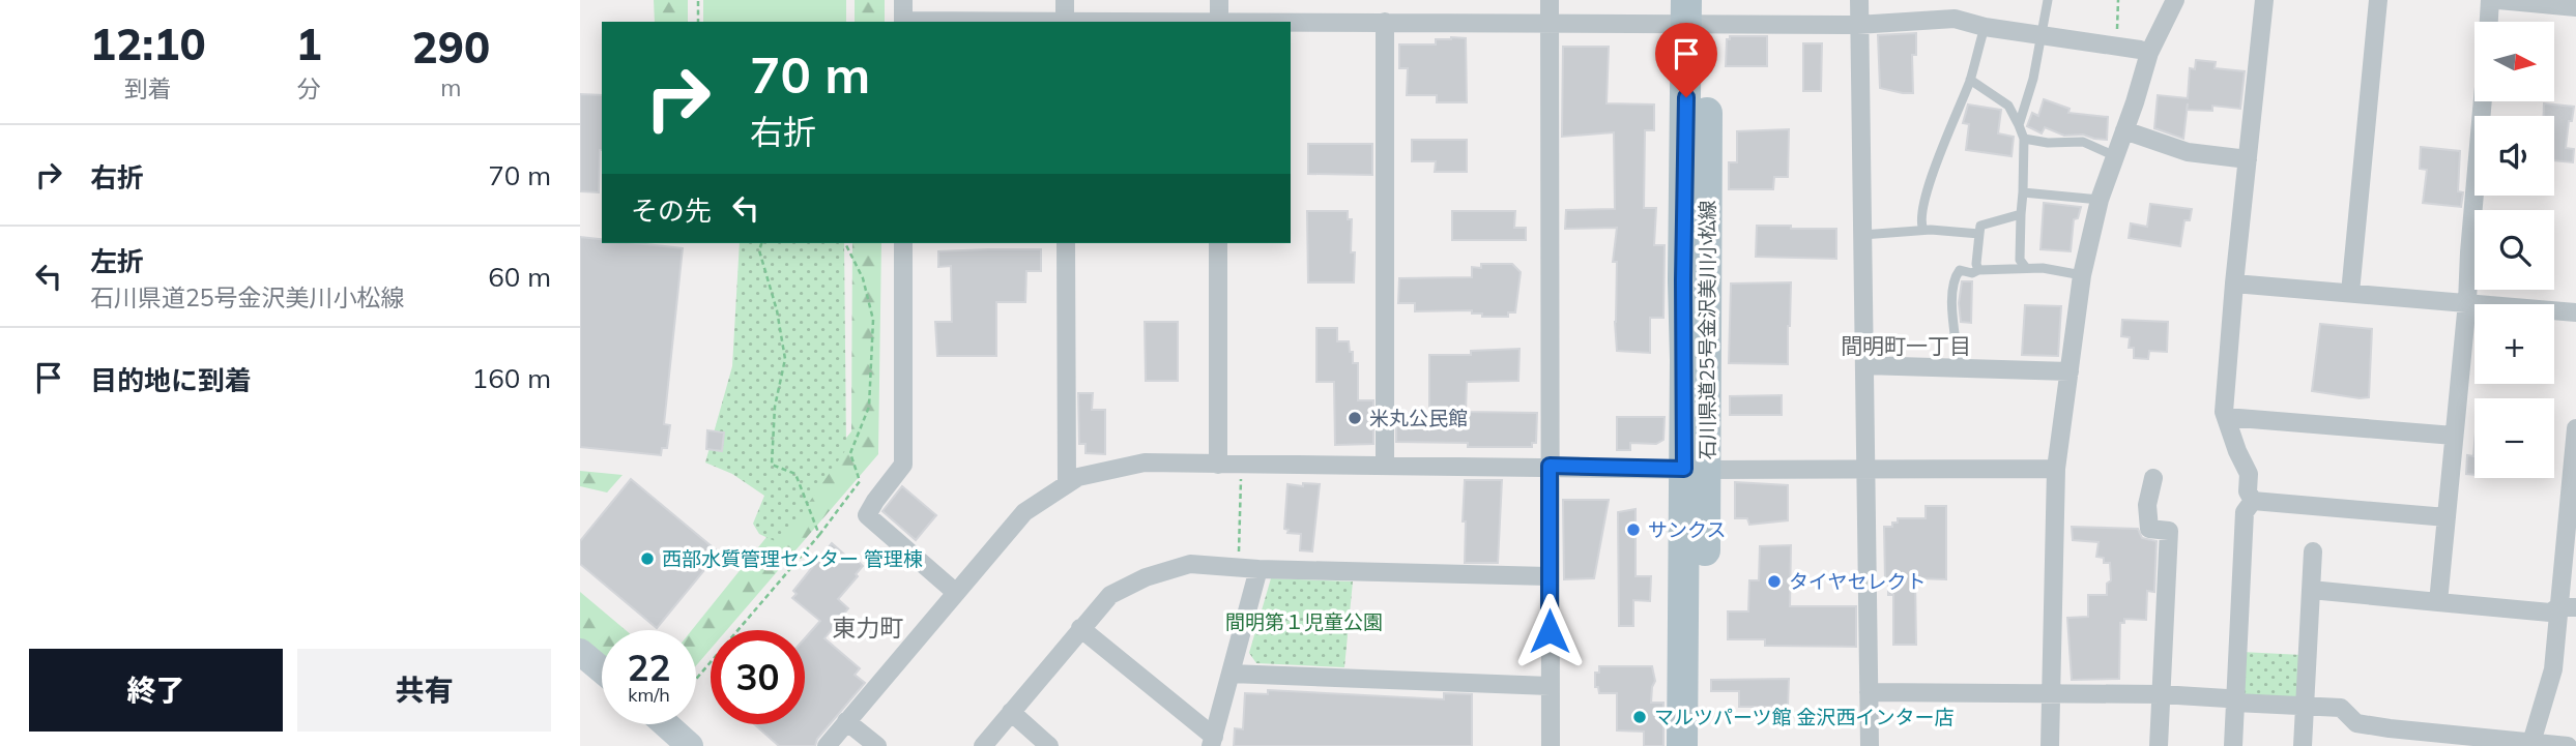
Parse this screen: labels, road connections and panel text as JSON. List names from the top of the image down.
{
  "streets": {
    "main road": ["石川県道25号金沢美川小松線"]
  },
  "districts": ["間明町一丁目", "東力町"],
  "parks": ["間明第１児童公園"],
  "places": [
    "米丸公民館",
    "サンクス",
    "西部水質管理センター 管理棟",
    "タイヤセレクト",
    "マルツパーツ館 金沢西インター店"
  ],
  "north": "right",
  "page": {
    "eta": [
      "12:10",
      "到着",
      "1",
      "分",
      "290",
      "m"
    ],
    "map_buttons": ["+", "−"],
    "turn": ["70 m", "右折"],
    "list": [
      {
        "name": "右折",
        "value": "70 m"
      },
      {
        "name": "左折",
        "note": "石川県道25号金沢美川小松線",
        "value": "60 m"
      },
      {
        "name": "目的地に到着",
        "value": "160 m"
      }
    ],
    "then": "その先",
    "speed": "22 km/h",
    "limit": "30",
    "buttons": ["終了", "共有"]
  }
}
